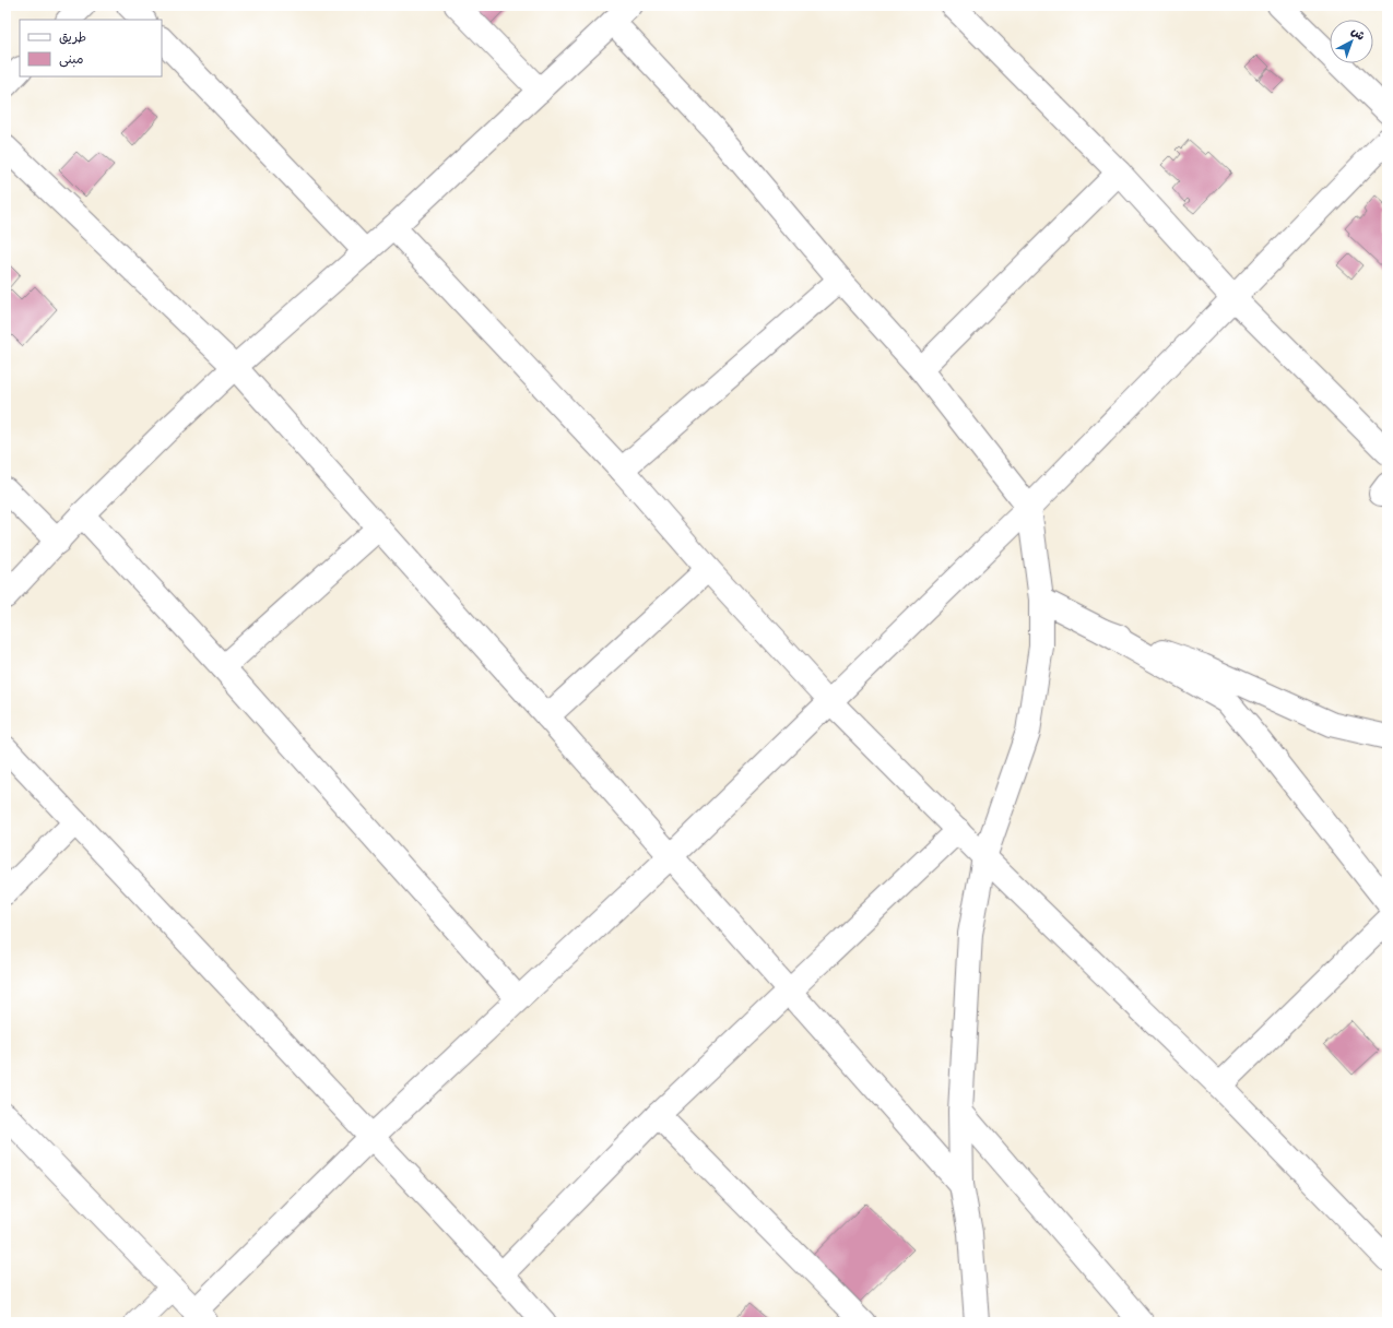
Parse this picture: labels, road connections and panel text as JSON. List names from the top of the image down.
{
  "legend": ["طريق", "مبنى"],
  "north": "top right"
}
